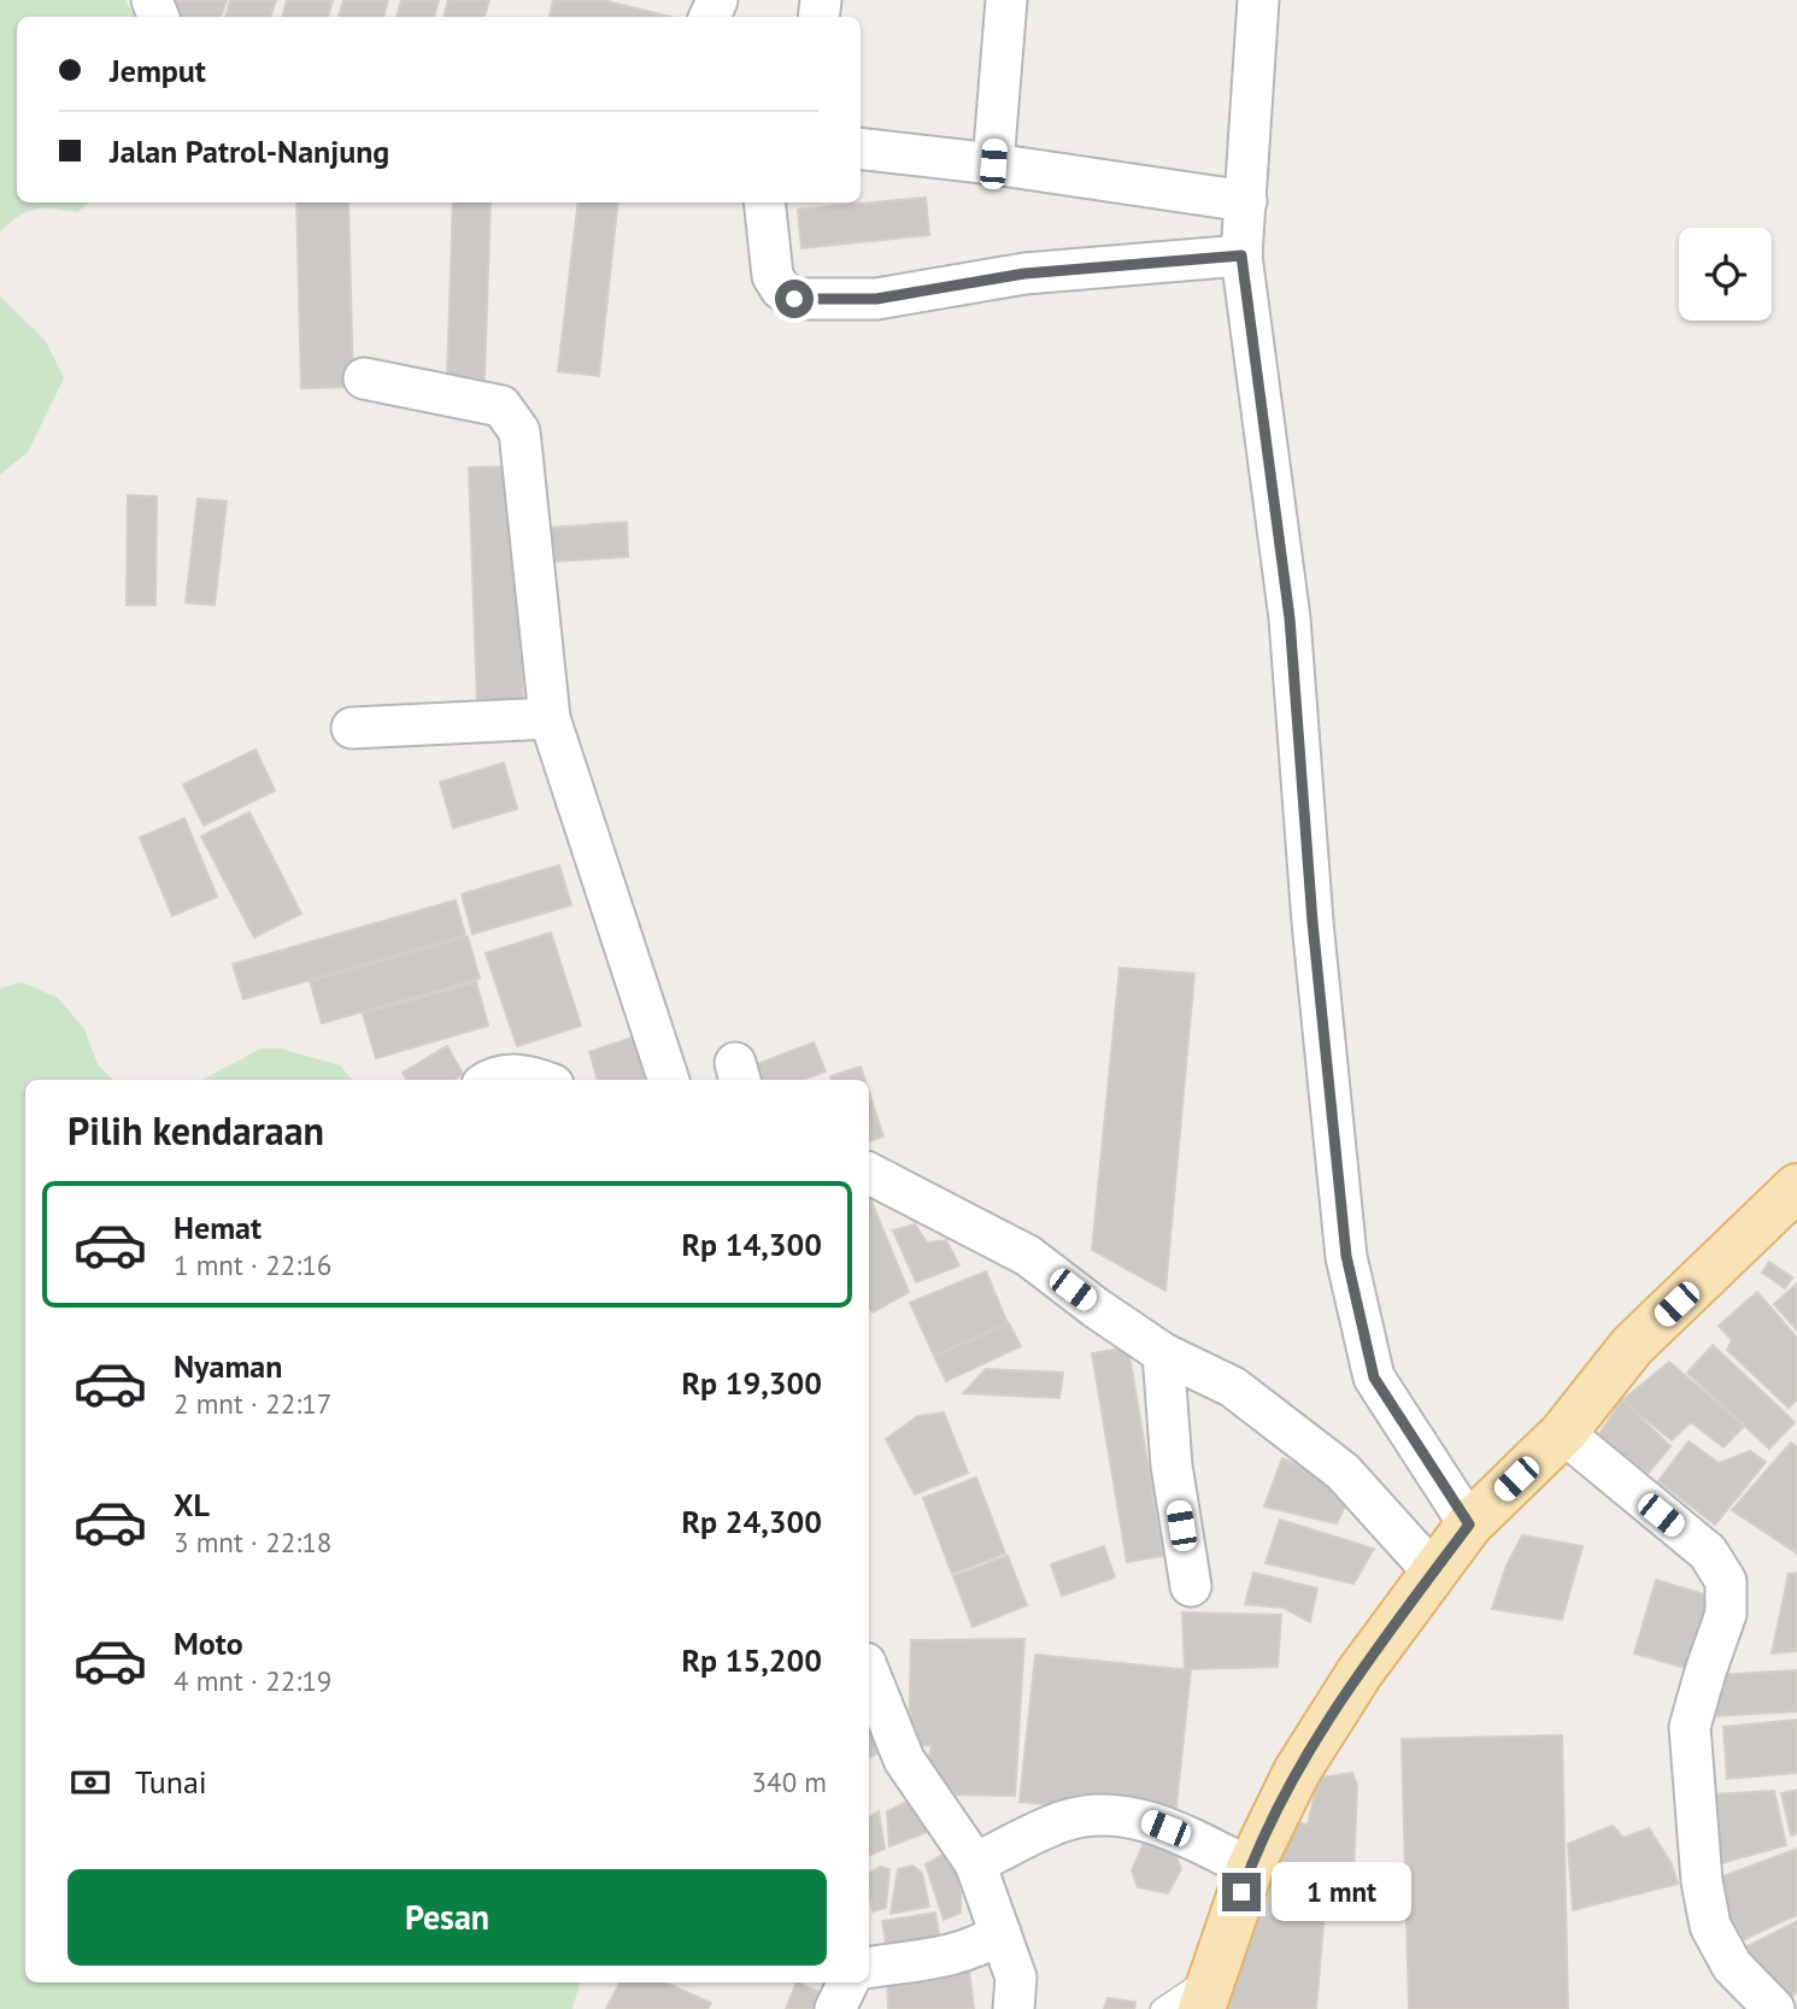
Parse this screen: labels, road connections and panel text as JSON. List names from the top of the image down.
{
  "page": {
    "banner": ["Jemput", "Jalan Patrol-Nanjung"],
    "heading": "Pilih kendaraan",
    "list": [
      {
        "name": "Hemat",
        "note": "1 mnt · 22:16",
        "value": "Rp 14,300"
      },
      {
        "name": "Nyaman",
        "note": "2 mnt · 22:17",
        "value": "Rp 19,300"
      },
      {
        "name": "XL",
        "note": "3 mnt · 22:18",
        "value": "Rp 24,300"
      },
      {
        "name": "Moto",
        "note": "4 mnt · 22:19",
        "value": "Rp 15,200"
      }
    ],
    "pay": ["Tunai", "340 m"],
    "buttons": "Pesan",
    "bubble": "1 mnt"
  }
}
